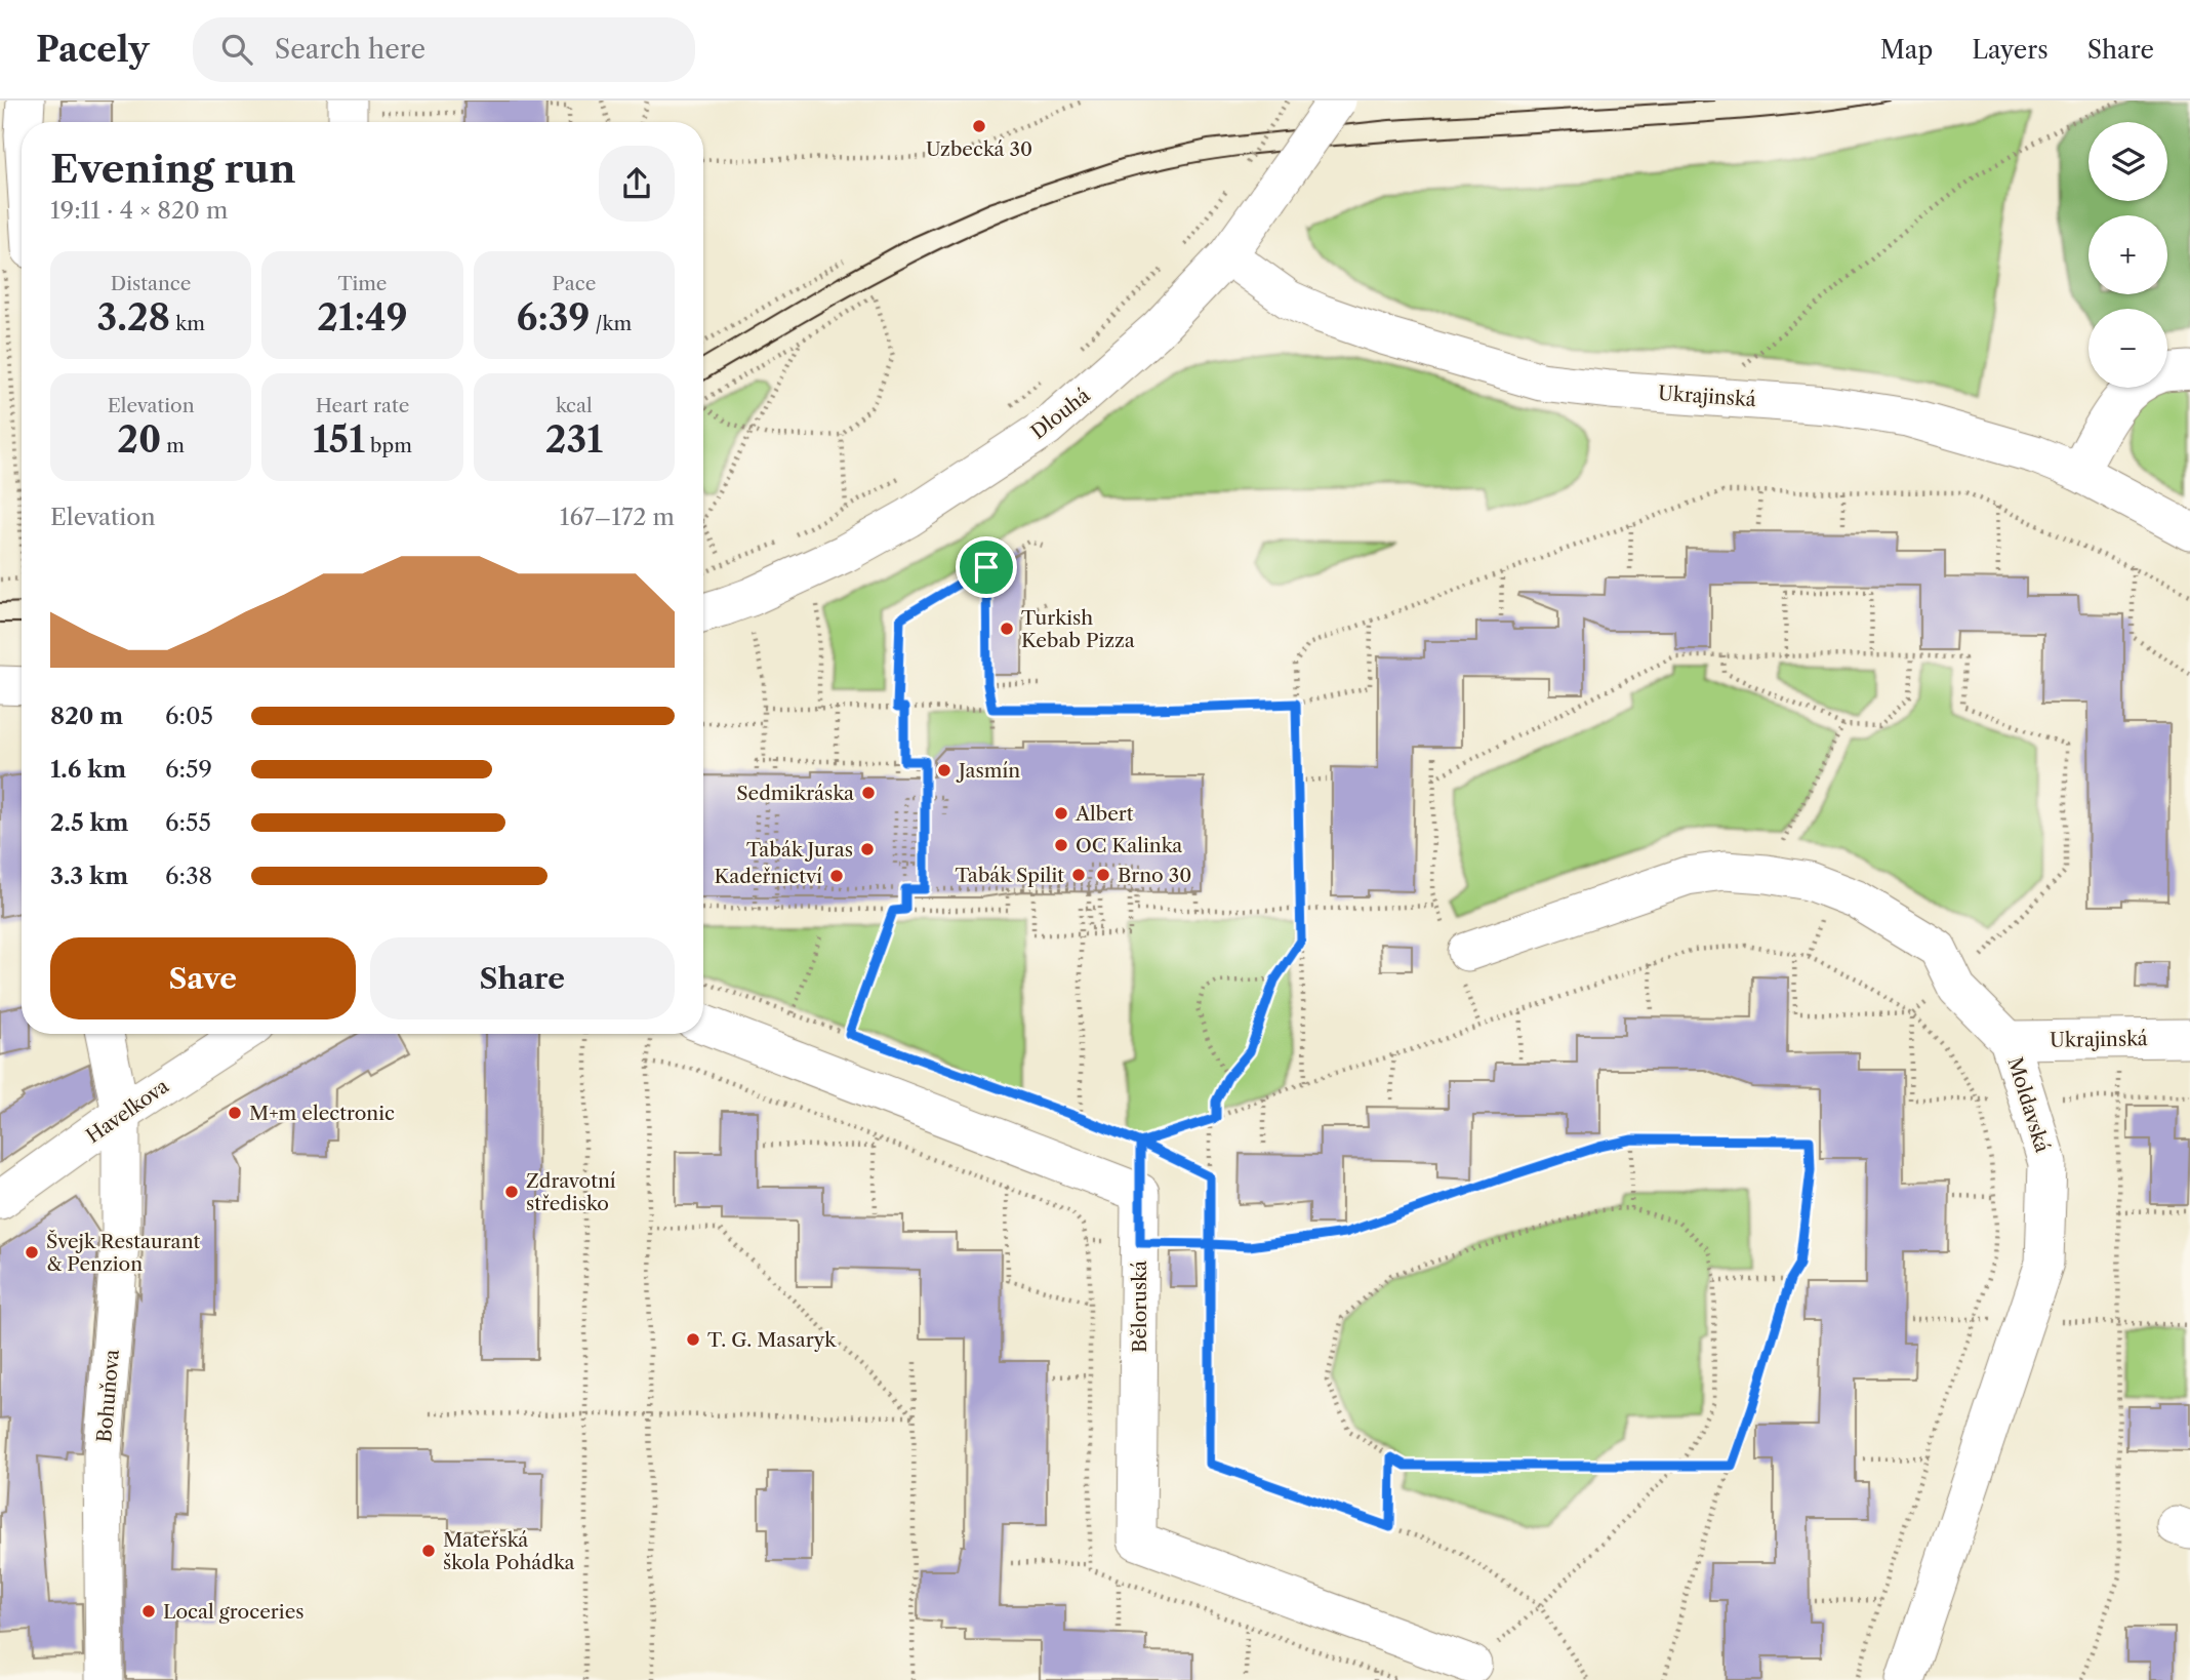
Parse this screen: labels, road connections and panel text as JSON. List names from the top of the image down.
{
  "streets": {
    "street": [
      "Ukrajinská",
      "Dlouhá",
      "Moldavská",
      "Havelkova",
      "Běloruská",
      "Bohuňova"
    ]
  },
  "crossings": [
    ["Ukrajinská", "Dlouhá"],
    ["Ukrajinská", "Moldavská"],
    ["Havelkova", "Bohuňova"]
  ],
  "places": [
    "Uzbecká 30",
    "Turkish Kebab Pizza",
    "Jasmín",
    "Sedmikráska",
    "Albert",
    "OC Kalinka",
    "Tabák Juras",
    "Tabák Spilit",
    "Brno 30",
    "Kadeřnictví",
    "M+m electronic",
    "Zdravotní středisko",
    "Švejk Restaurant & Penzion",
    "T. G. Masaryk",
    "Mateřská škola Pohádka",
    "Local groceries"
  ],
  "page": {
    "header": "Pacely",
    "search": "Search here",
    "nav": ["Map", "Layers", "Share"],
    "map_buttons": ["+", "−"],
    "heading": ["Evening run", "19:11 · 4 × 820 m"],
    "stats": [
      ["Distance", "3.28 km"],
      ["Time", "21:49"],
      ["Pace", "6:39 /km"],
      ["Elevation", "20 m"],
      ["Heart rate", "151 bpm"],
      ["kcal", "231"]
    ],
    "chart": ["Elevation", "167–172 m"],
    "list": [
      {
        "name": "820 m",
        "note": "6:05"
      },
      {
        "name": "1.6 km",
        "note": "6:59"
      },
      {
        "name": "2.5 km",
        "note": "6:55"
      },
      {
        "name": "3.3 km",
        "note": "6:38"
      }
    ],
    "buttons": ["Save", "Share"]
  }
}
